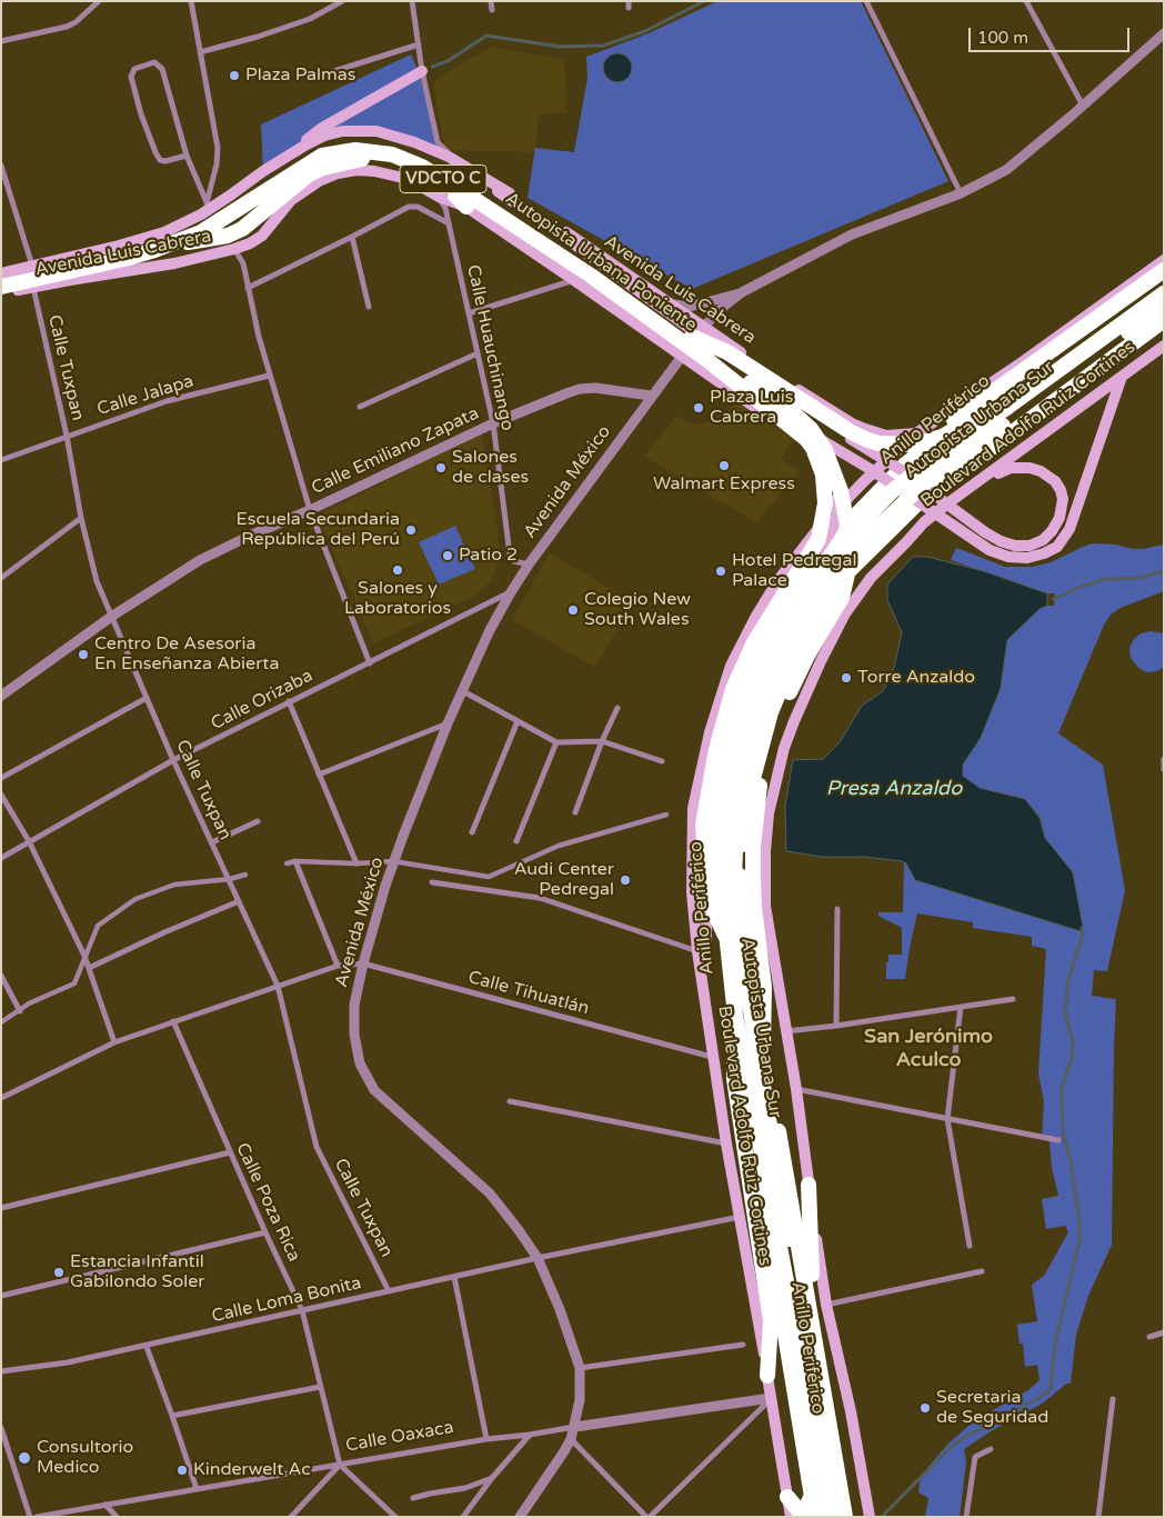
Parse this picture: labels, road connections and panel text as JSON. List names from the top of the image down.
{
  "streets": {
    "highway": [
      "VDCTO C",
      "Autopista Urbana Poniente",
      "Anillo Periférico",
      "Autopista Urbana Sur"
    ],
    "main road": ["Avenida Luis Cabrera", "Boulevard Adolfo Ruiz Cortines"],
    "street": [
      "Calle Huauchinango",
      "Calle Tuxpan",
      "Calle Jalapa",
      "Calle Emiliano Zapata",
      "Avenida México",
      "Calle Orizaba",
      "Calle Tihuatlán",
      "Calle Poza Rica",
      "Calle Loma Bonita",
      "Calle Oaxaca"
    ]
  },
  "crossings": [
    ["Avenida Luis Cabrera", "Autopista Urbana Poniente"],
    ["Avenida Luis Cabrera", "Calle Huauchinango"],
    ["Avenida Luis Cabrera", "Calle Tuxpan"],
    ["Avenida Luis Cabrera", "Boulevard Adolfo Ruiz Cortines"],
    ["Avenida Luis Cabrera", "Avenida México"],
    ["Autopista Urbana Poniente", "Autopista Urbana Sur"],
    ["Autopista Urbana Poniente", "Avenida México"],
    ["Calle Huauchinango", "Calle Emiliano Zapata"],
    ["Calle Huauchinango", "Avenida México"],
    ["Calle Tuxpan", "Calle Jalapa"],
    ["Calle Tuxpan", "Calle Emiliano Zapata"],
    ["Calle Tuxpan", "Calle Orizaba"],
    ["Calle Tuxpan", "Calle Tihuatlán"],
    ["Calle Tuxpan", "Calle Loma Bonita"],
    ["Boulevard Adolfo Ruiz Cortines", "Calle Tihuatlán"],
    ["Boulevard Adolfo Ruiz Cortines", "Calle Loma Bonita"],
    ["Boulevard Adolfo Ruiz Cortines", "Calle Oaxaca"],
    ["Calle Emiliano Zapata", "Avenida México"],
    ["Avenida México", "Calle Orizaba"],
    ["Avenida México", "Calle Tihuatlán"],
    ["Avenida México", "Calle Loma Bonita"],
    ["Avenida México", "Calle Oaxaca"],
    ["Calle Tihuatlán", "Calle Poza Rica"],
    ["Calle Poza Rica", "Calle Loma Bonita"],
    ["Calle Poza Rica", "Calle Oaxaca"]
  ],
  "districts": ["San Jerónimo Aculco"],
  "water": ["Presa Anzaldo"],
  "places": [
    "Plaza Palmas",
    "Plaza Luis Cabrera",
    "Walmart Express",
    "Salones de clases",
    "Escuela Secundaria República del Perú",
    "Patio 2",
    "Salones y Laboratorios",
    "Hotel Pedregal Palace",
    "Colegio New South Wales",
    "Centro De Asesoria En Enseñanza Abierta",
    "Torre Anzaldo",
    "Audi Center Pedregal",
    "Estancia Infantil Gabilondo Soler",
    "Secretaria de Seguridad",
    "Consultorio Medico",
    "Kinderwelt Ac"
  ],
  "scale_bar": "100 m"
}
